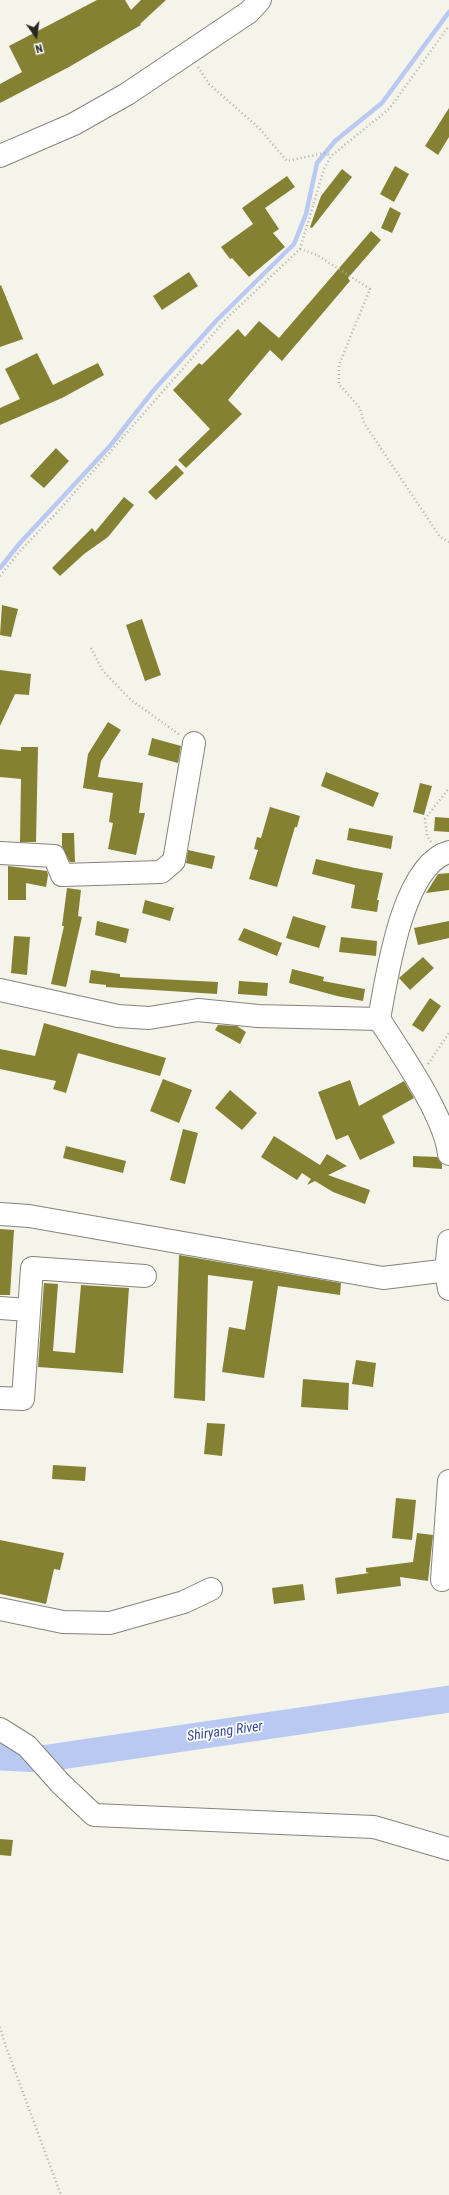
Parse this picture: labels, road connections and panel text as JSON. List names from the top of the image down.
{
  "water": ["Shiryang River"],
  "north": "bottom"
}
